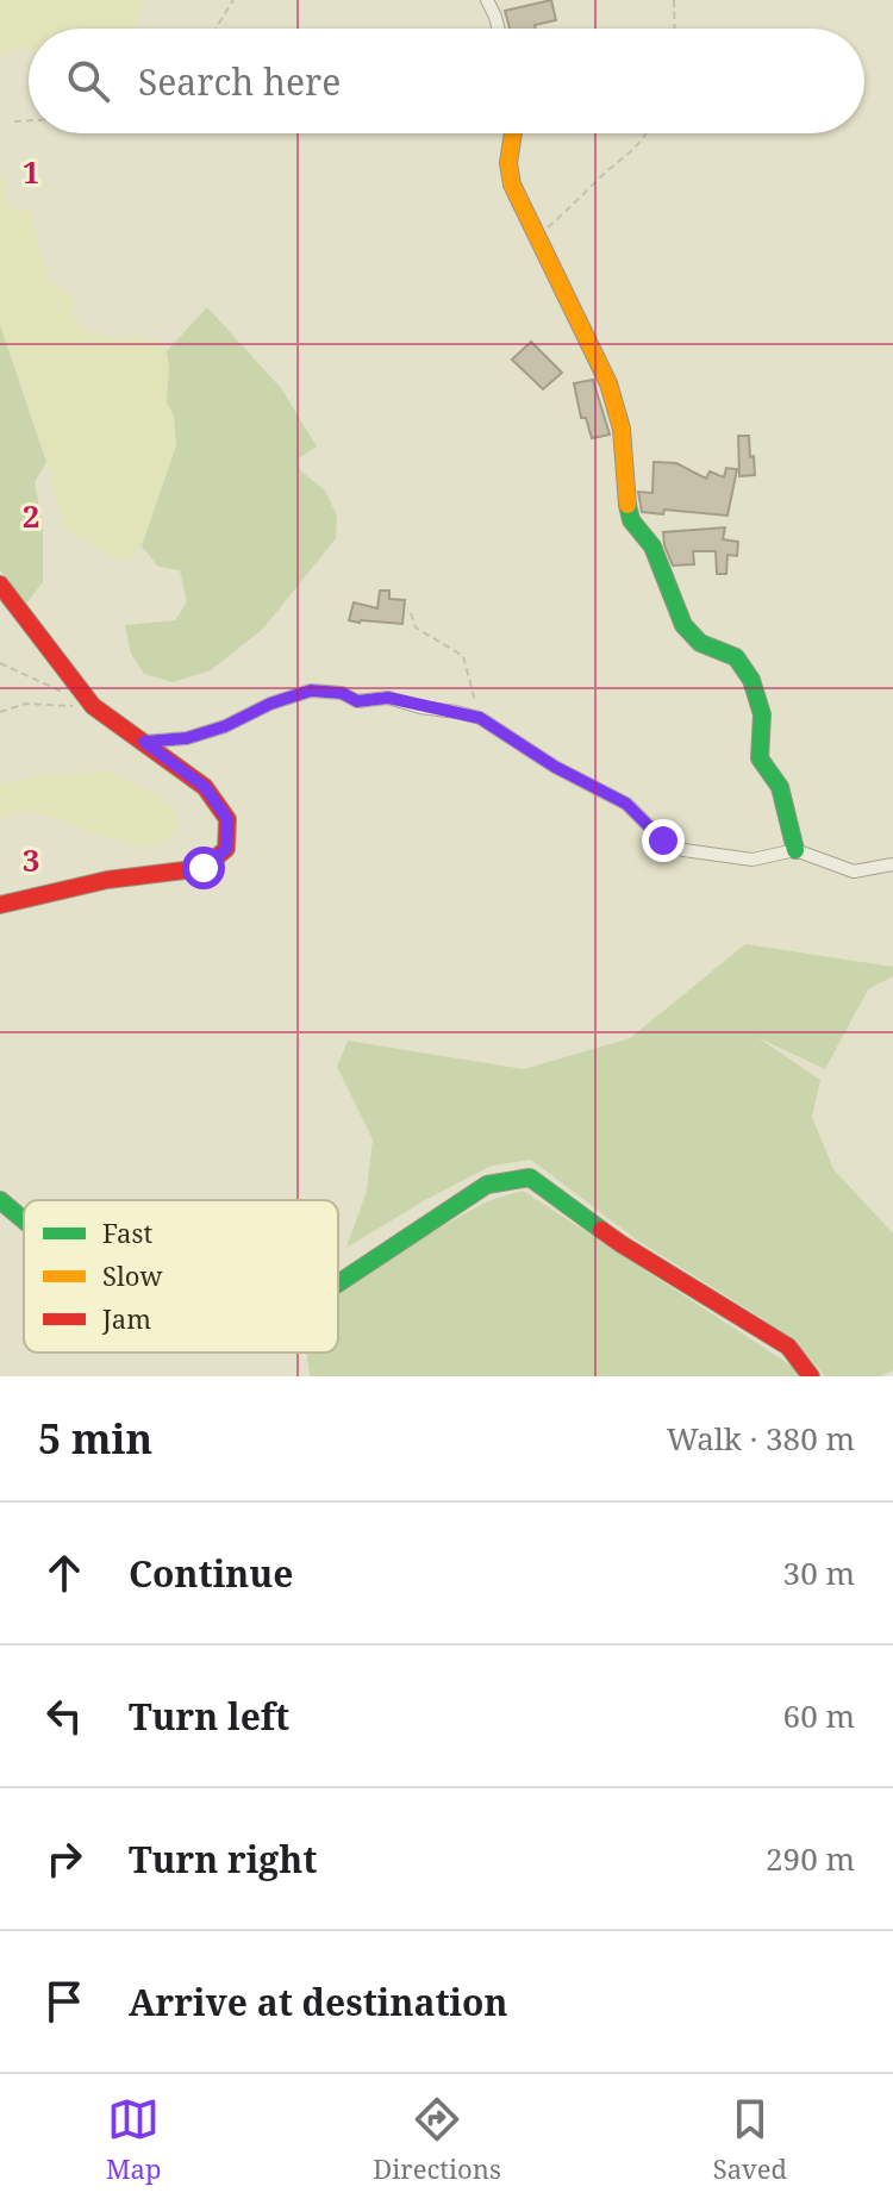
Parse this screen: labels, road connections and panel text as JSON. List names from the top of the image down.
{
  "legend": ["Fast", "Slow", "Jam"],
  "page": {
    "search": "Search here",
    "heading": ["5 min", "Walk · 380 m"],
    "list": [
      ["Continue", "30 m"],
      ["Turn left", "60 m"],
      ["Turn right", "290 m"],
      "Arrive at destination"
    ],
    "nav": ["Map", "Directions", "Saved"]
  },
  "grid": {
    "rows": ["1", "2", "3"]
  }
}
